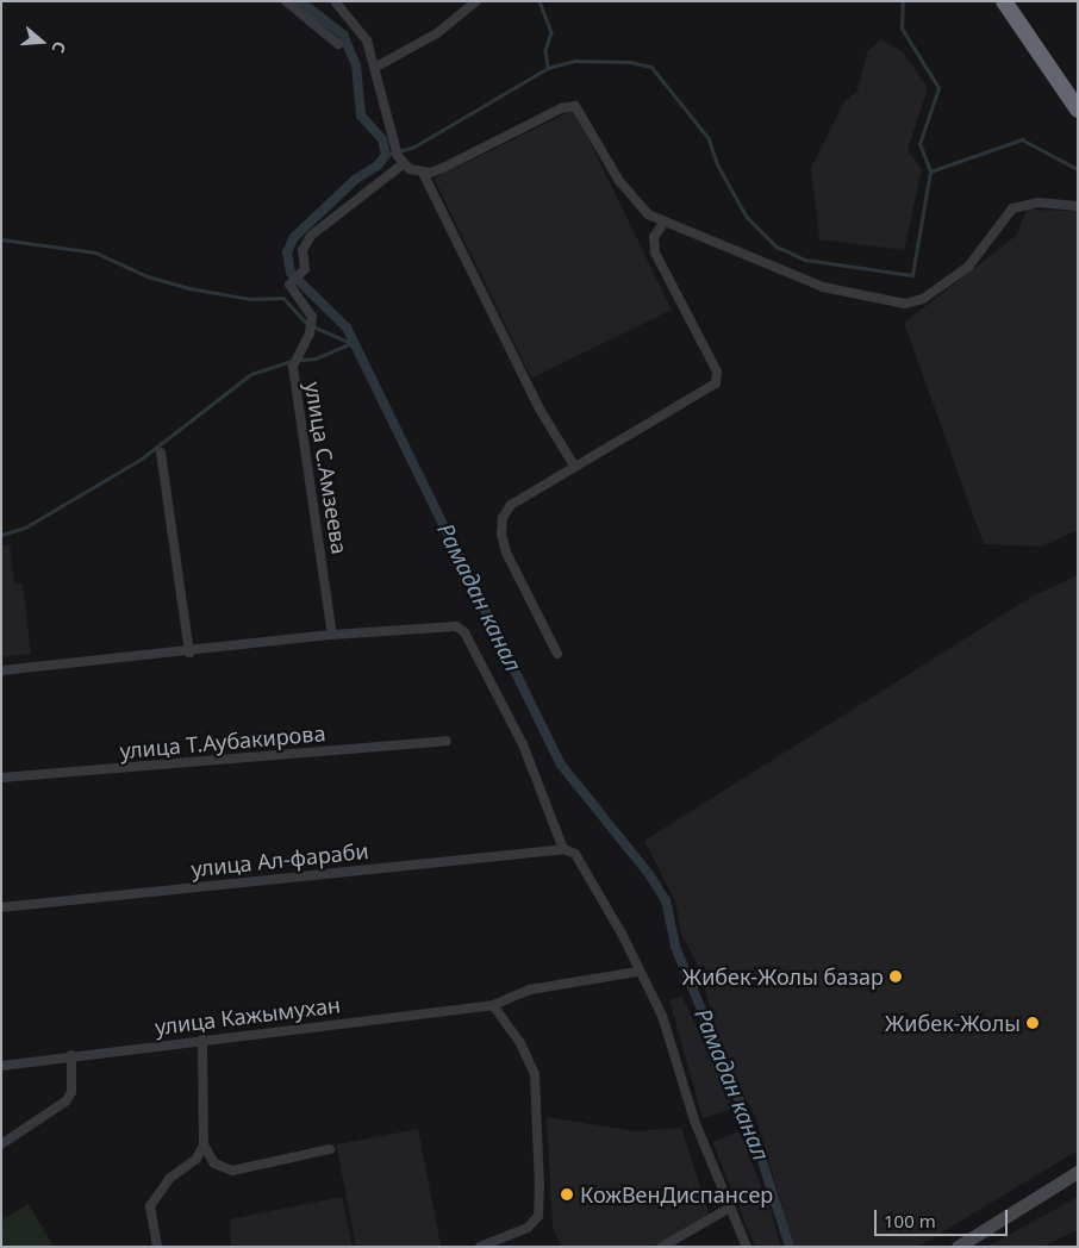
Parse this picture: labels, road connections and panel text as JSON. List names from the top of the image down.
{
  "streets": {
    "street": [
      "улица С.Амзеева",
      "улица Т.Аубакирова",
      "улица Ал-фараби",
      "улица Кажымухан"
    ]
  },
  "water": ["Рамадан канал"],
  "places": ["Жибек-Жолы базар", "Жибек-Жолы", "КожВенДиспансер"],
  "scale_bar": "100 m",
  "north": "right"
}
